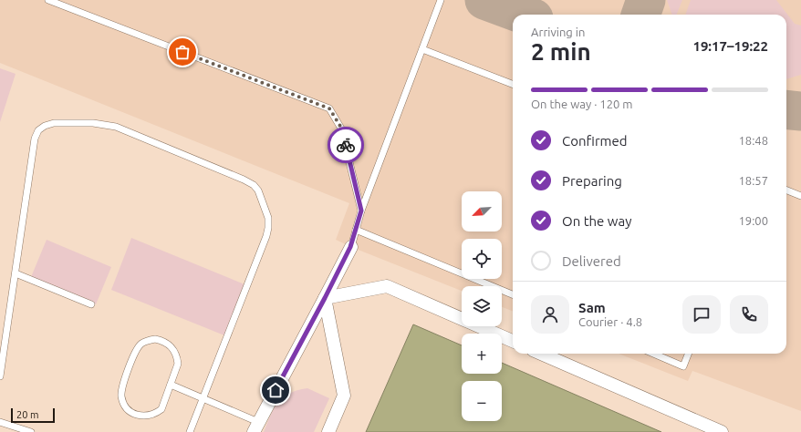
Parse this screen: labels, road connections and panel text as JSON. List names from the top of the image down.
{
  "scale_bar": "20 m",
  "north": "bottom left",
  "page": {
    "heading": ["2 min", "Arriving in", "19:17–19:22"],
    "panel": ["Sam", "Courier · 4.8"],
    "bar": "On the way · 120 m",
    "list": [
      ["Confirmed", "18:48"],
      ["Preparing", "18:57"],
      ["On the way", "19:00"],
      "Delivered"
    ],
    "map_buttons": ["+", "−"],
    "scale": "20 m"
  }
}
